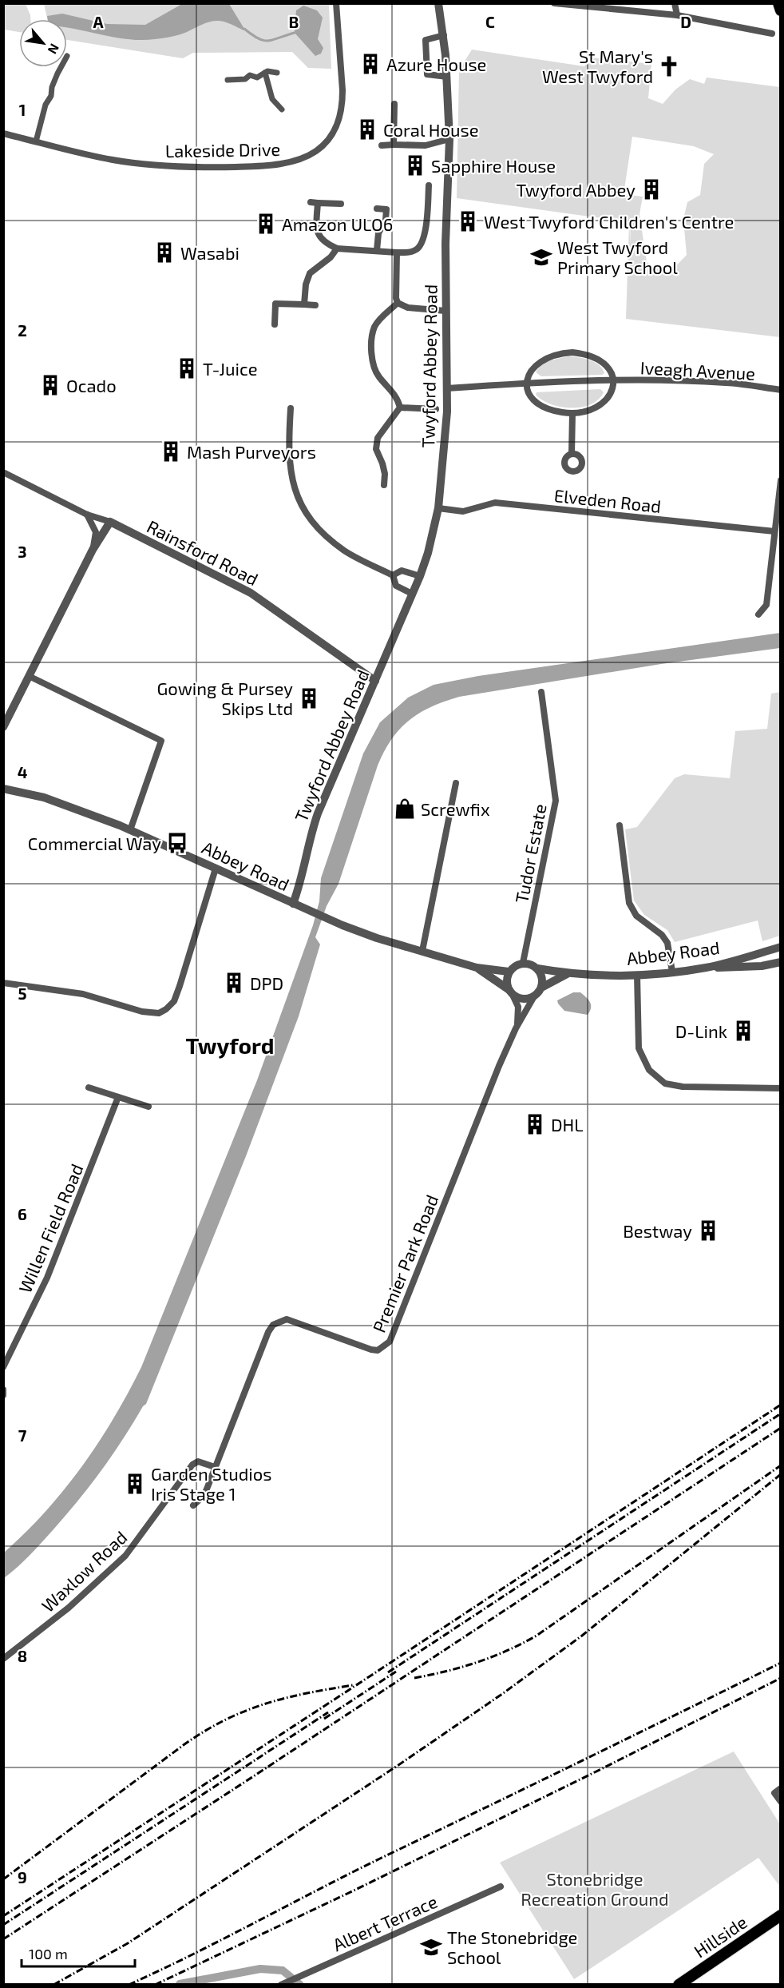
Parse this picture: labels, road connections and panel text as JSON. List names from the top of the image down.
{
  "streets": {
    "main road": ["Hillside"],
    "street": [
      "Lakeside Drive",
      "Twyford Abbey Road",
      "Iveagh Avenue",
      "Elveden Road",
      "Rainsford Road",
      "Tudor Estate",
      "Abbey Road",
      "Willen Field Road",
      "Premier Park Road",
      "Waxlow Road",
      "Albert Terrace"
    ]
  },
  "crossings": [
    ["Twyford Abbey Road", "Iveagh Avenue"],
    ["Twyford Abbey Road", "Elveden Road"],
    ["Twyford Abbey Road", "Rainsford Road"],
    ["Twyford Abbey Road", "Abbey Road"],
    ["Tudor Estate", "Abbey Road"],
    ["Tudor Estate", "Premier Park Road"],
    ["Abbey Road", "Premier Park Road"],
    ["Premier Park Road", "Waxlow Road"]
  ],
  "districts": ["Twyford"],
  "parks": ["Stonebridge Recreation Ground"],
  "places": {
    "building": [
      "Azure House",
      "Coral House",
      "Sapphire House",
      "Twyford Abbey",
      "West Twyford Children's Centre",
      "Amazon ULO6",
      "Wasabi",
      "T-Juice",
      "Ocado",
      "Mash Purveyors",
      "Gowing & Pursey Skips Ltd",
      "DPD",
      "D-Link",
      "DHL",
      "Bestway",
      "Garden Studios Iris Stage 1"
    ],
    "church": ["St Mary's West Twyford"],
    "school or university": ["West Twyford Primary School", "The Stonebridge School"],
    "shop": ["Screwfix"],
    "bus stop": ["Commercial Way"]
  },
  "scale_bar": "100 m",
  "north": "bottom right",
  "grid": {
    "columns": [
      "A",
      "B",
      "C",
      "D"
    ],
    "rows": [
      "1",
      "2",
      "3",
      "4",
      "5",
      "6",
      "7",
      "8",
      "9"
    ]
  }
}
